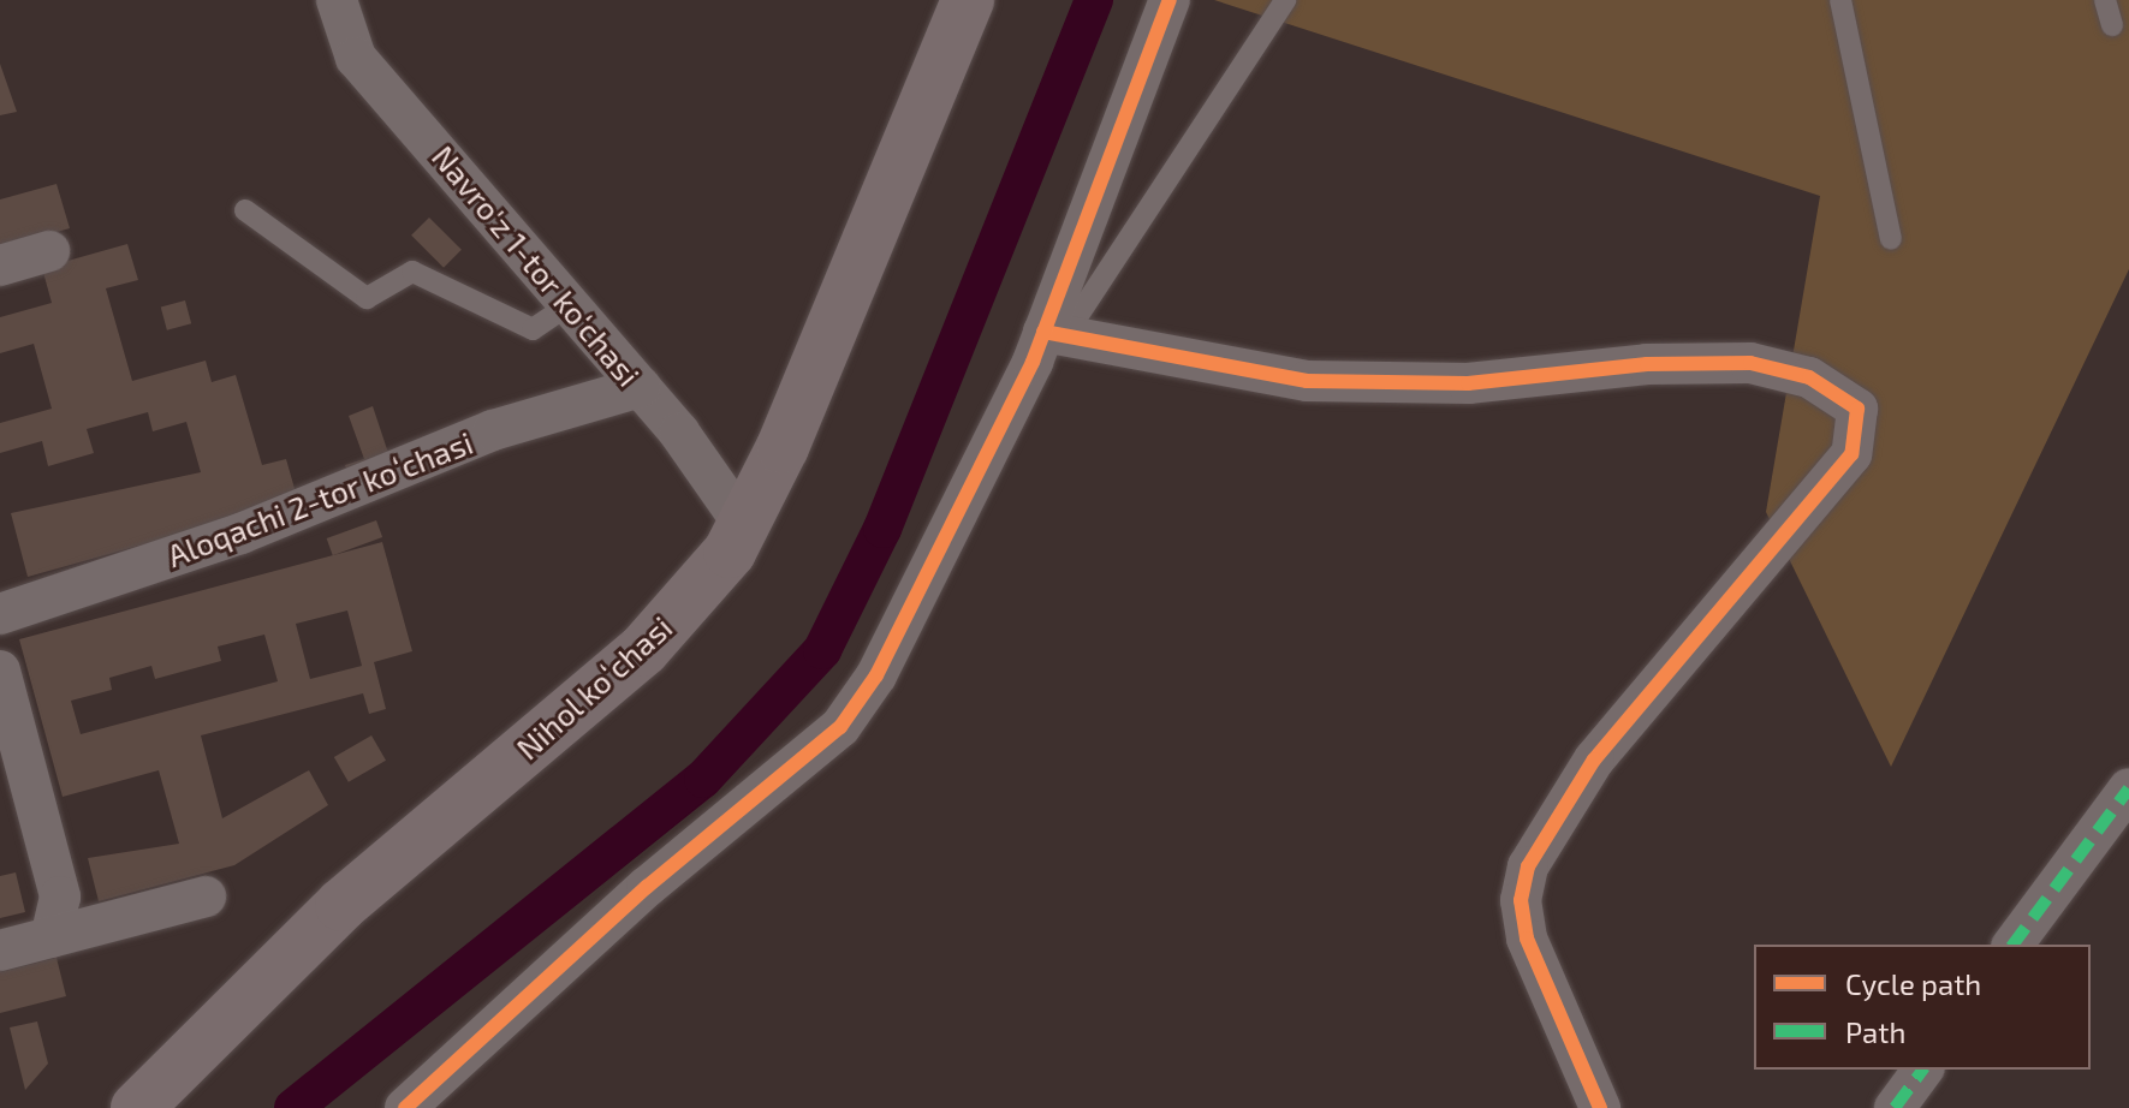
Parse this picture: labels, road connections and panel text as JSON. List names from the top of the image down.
{
  "streets": {
    "main road": ["Nihol koʻchasi"],
    "street": ["Aloqachi 2-tor koʻchasi"]
  },
  "legend": ["Cycle path", "Path"]
}
